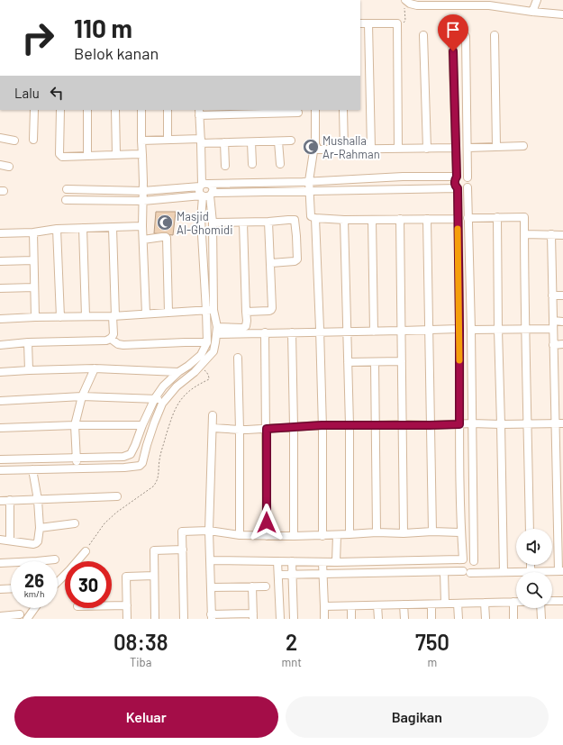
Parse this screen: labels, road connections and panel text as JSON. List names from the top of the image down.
{
  "places": {
    "mosque": ["Mushalla Ar-Rahman", "Masjid Al-Ghomidi"]
  },
  "page": {
    "turn": ["110 m", "Belok kanan"],
    "then": "Lalu",
    "speed": "26 km/h",
    "limit": "30",
    "eta": [
      "08:38",
      "Tiba",
      "2",
      "mnt",
      "750",
      "m"
    ],
    "buttons": ["Keluar", "Bagikan"]
  }
}
